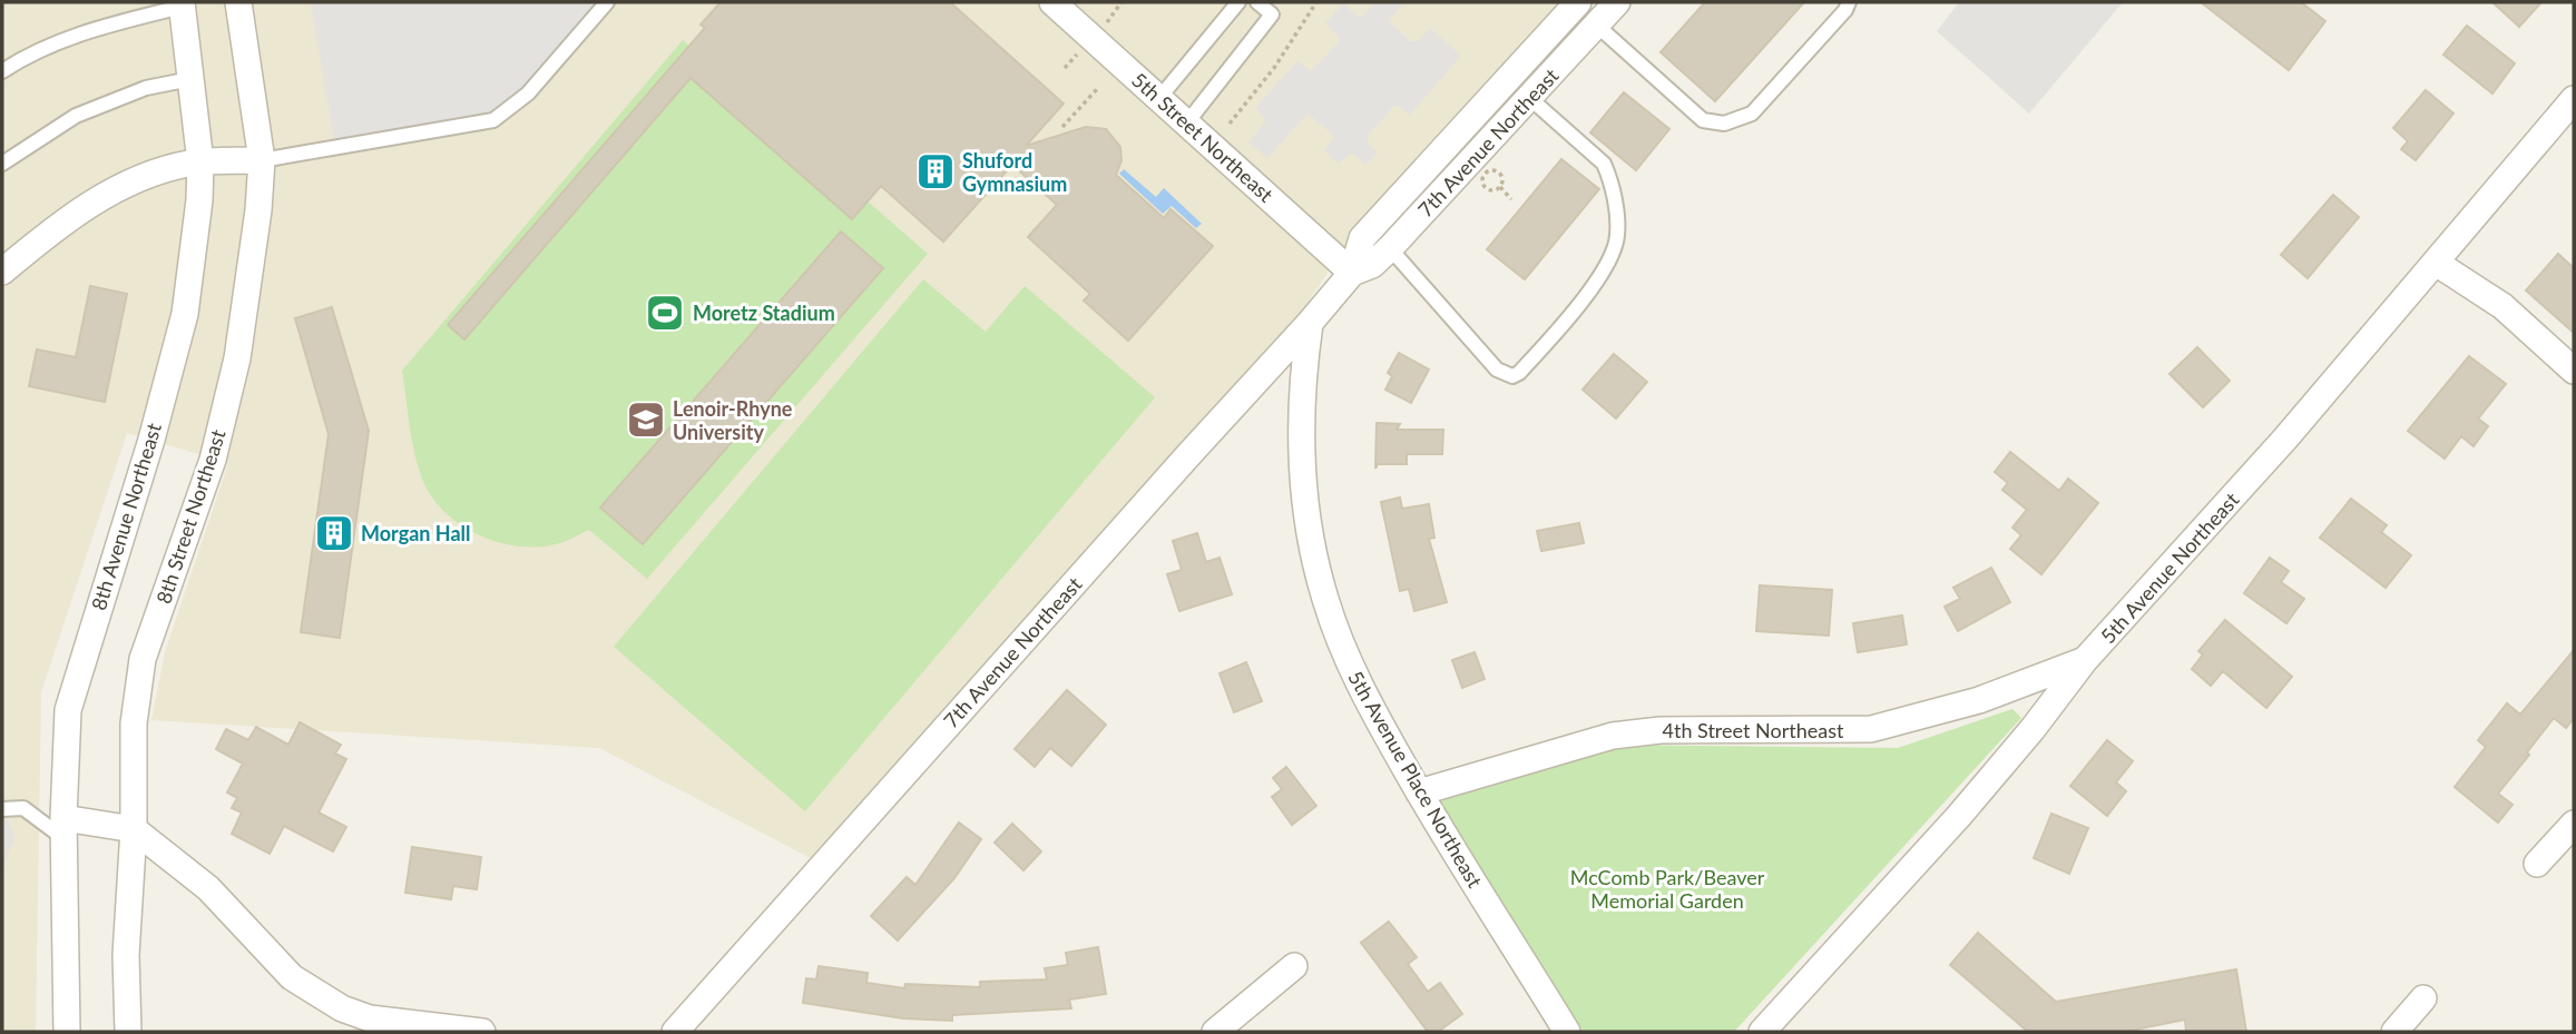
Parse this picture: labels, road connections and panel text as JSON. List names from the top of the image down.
{
  "streets": {
    "street": [
      "5th Street Northeast",
      "7th Avenue Northeast",
      "8th Avenue Northeast",
      "8th Street Northeast",
      "5th Avenue Northeast",
      "4th Street Northeast",
      "5th Avenue Place Northeast"
    ]
  },
  "crossings": [
    ["5th Street Northeast", "7th Avenue Northeast"],
    ["7th Avenue Northeast", "5th Avenue Place Northeast"],
    ["5th Avenue Northeast", "4th Street Northeast"],
    ["4th Street Northeast", "5th Avenue Place Northeast"]
  ],
  "parks": ["McComb Park/Beaver Memorial Garden"],
  "places": {
    "building": ["Shuford Gymnasium", "Morgan Hall"],
    "sports": ["Moretz Stadium"],
    "school or university": ["Lenoir-Rhyne University"]
  }
}
